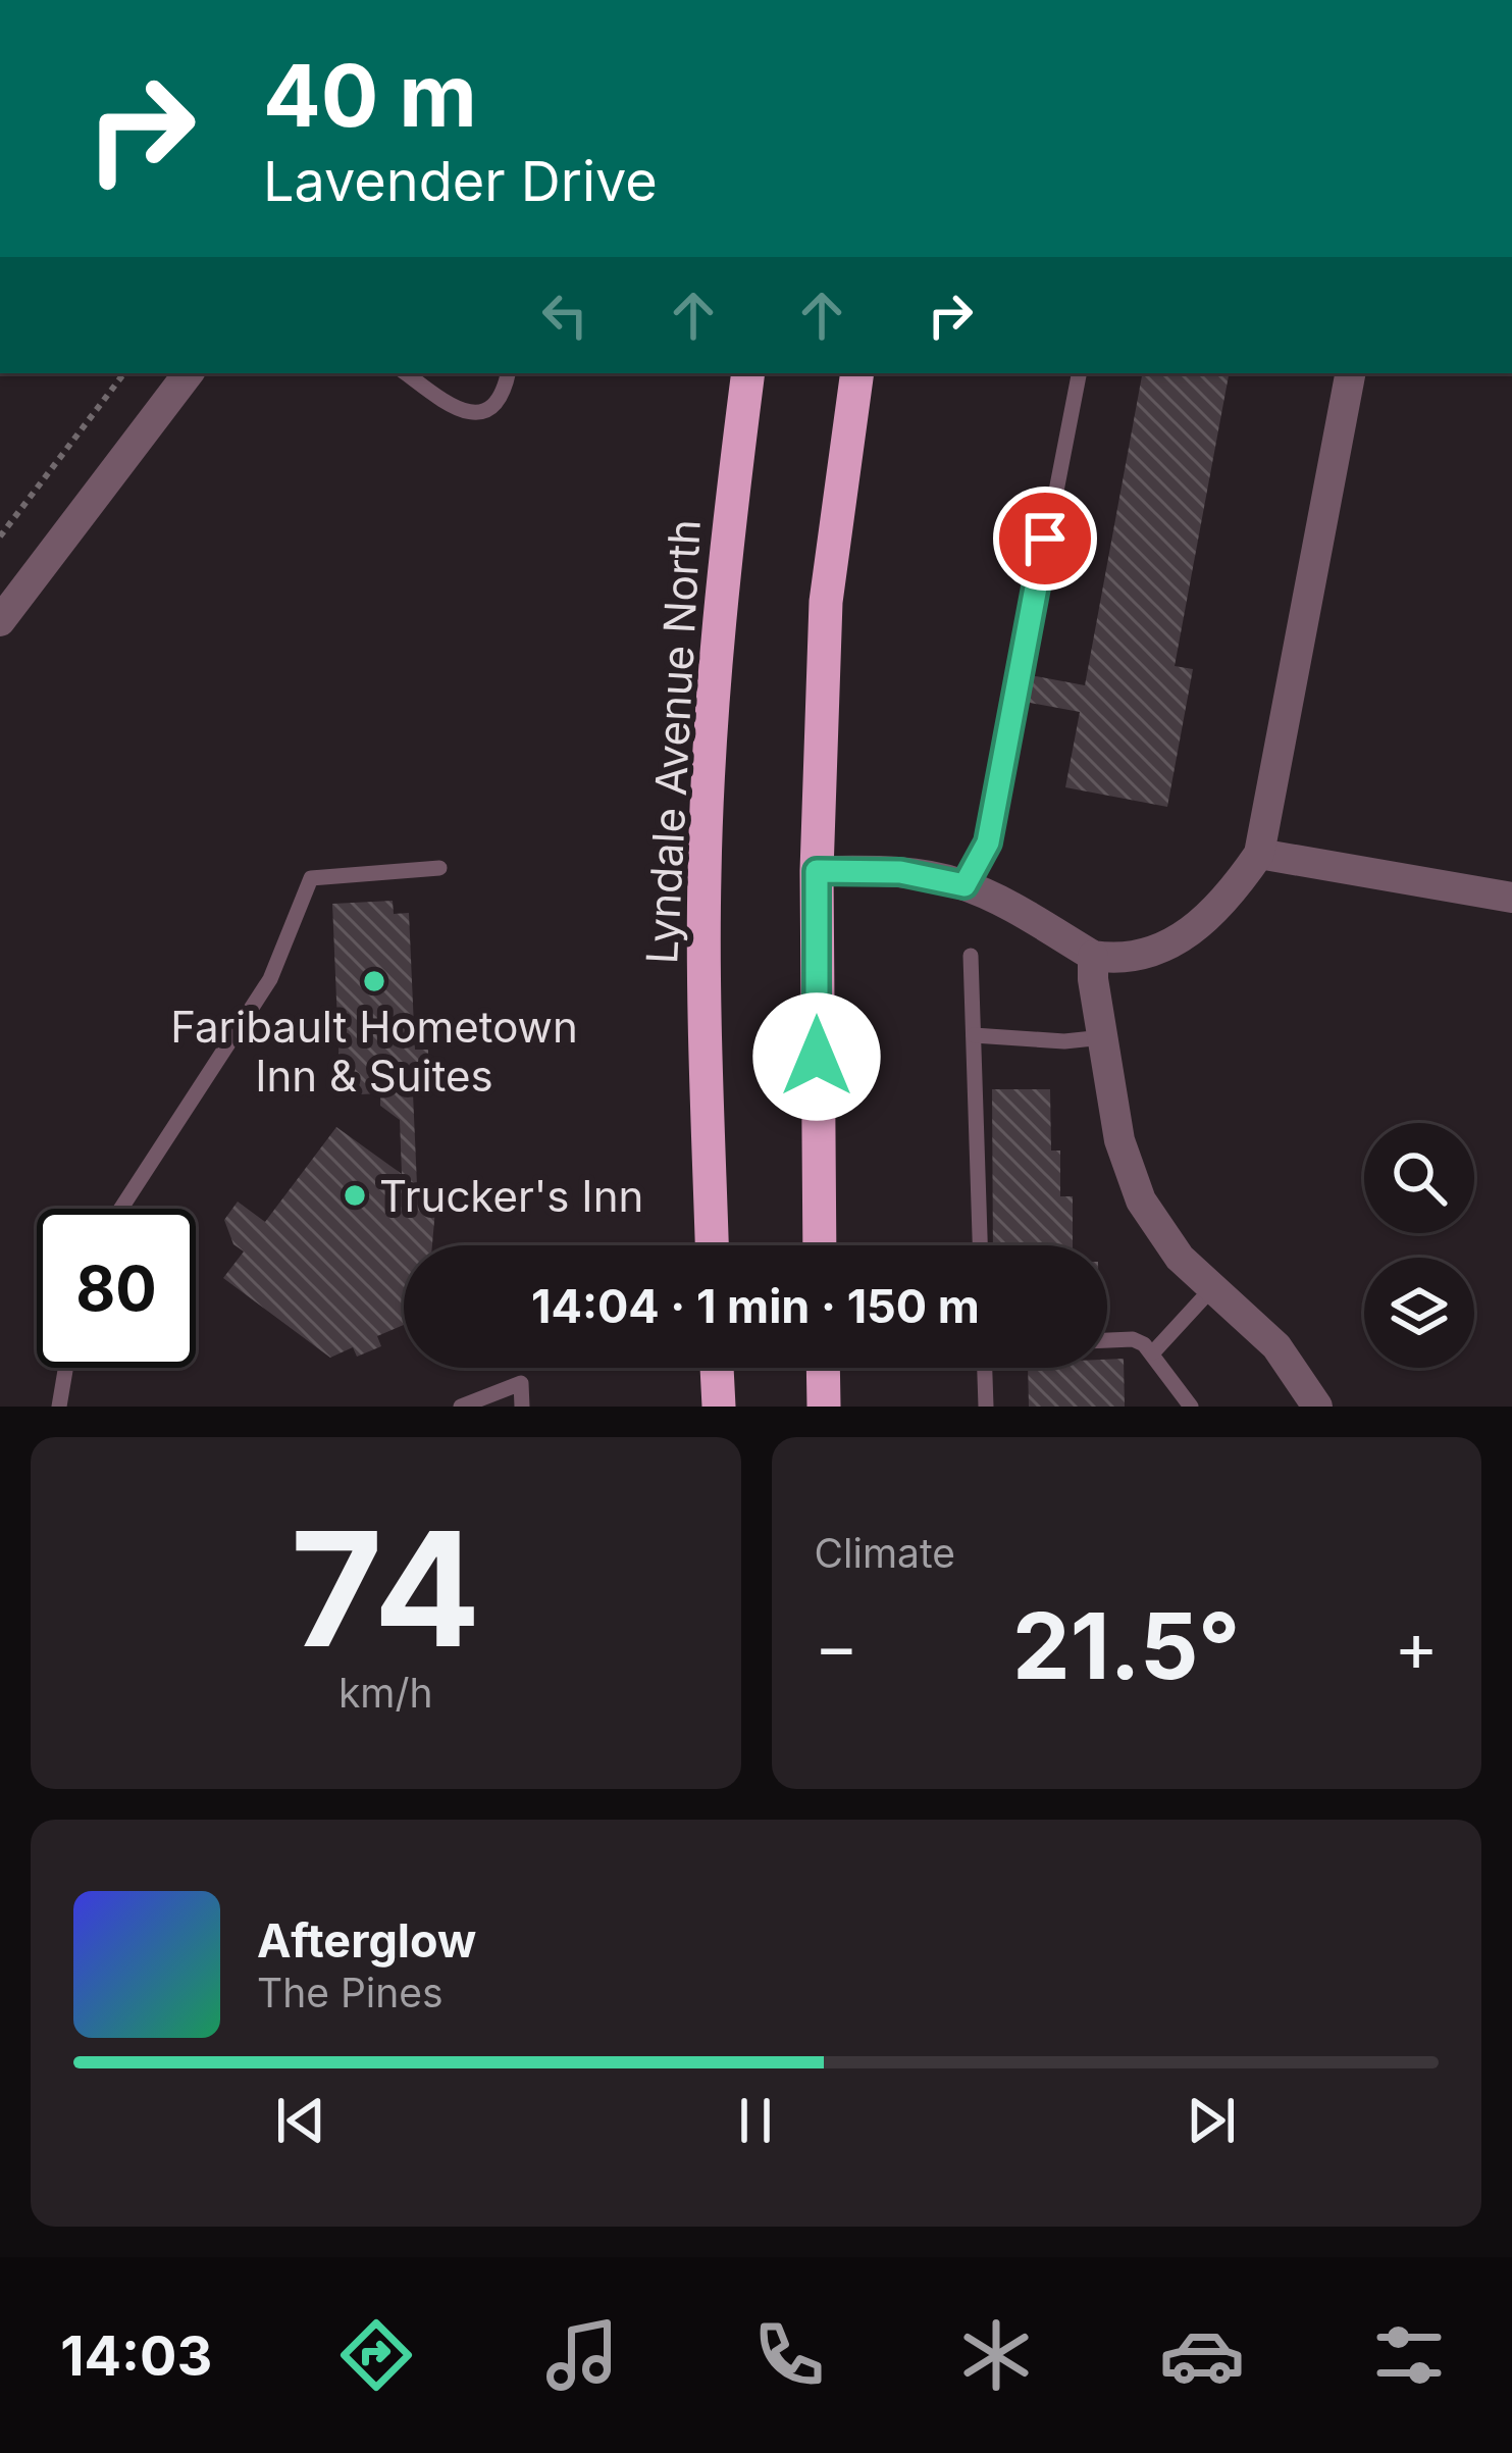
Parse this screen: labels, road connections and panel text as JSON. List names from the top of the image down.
{
  "streets": {
    "highway": ["Lyndale Avenue North"]
  },
  "places": ["Faribault Hometown Inn & Suites", "Trucker's Inn"],
  "page": {
    "turn": ["40 m", "Lavender Drive"],
    "limit": "80",
    "trip": "14:04 · 1 min · 150 m",
    "tile": [
      ["74", "km/h"],
      "Climate"
    ],
    "heat": ["−", "21.5°", "+"],
    "song": ["Afterglow", "The Pines"],
    "tabs": "14:03"
  }
}
